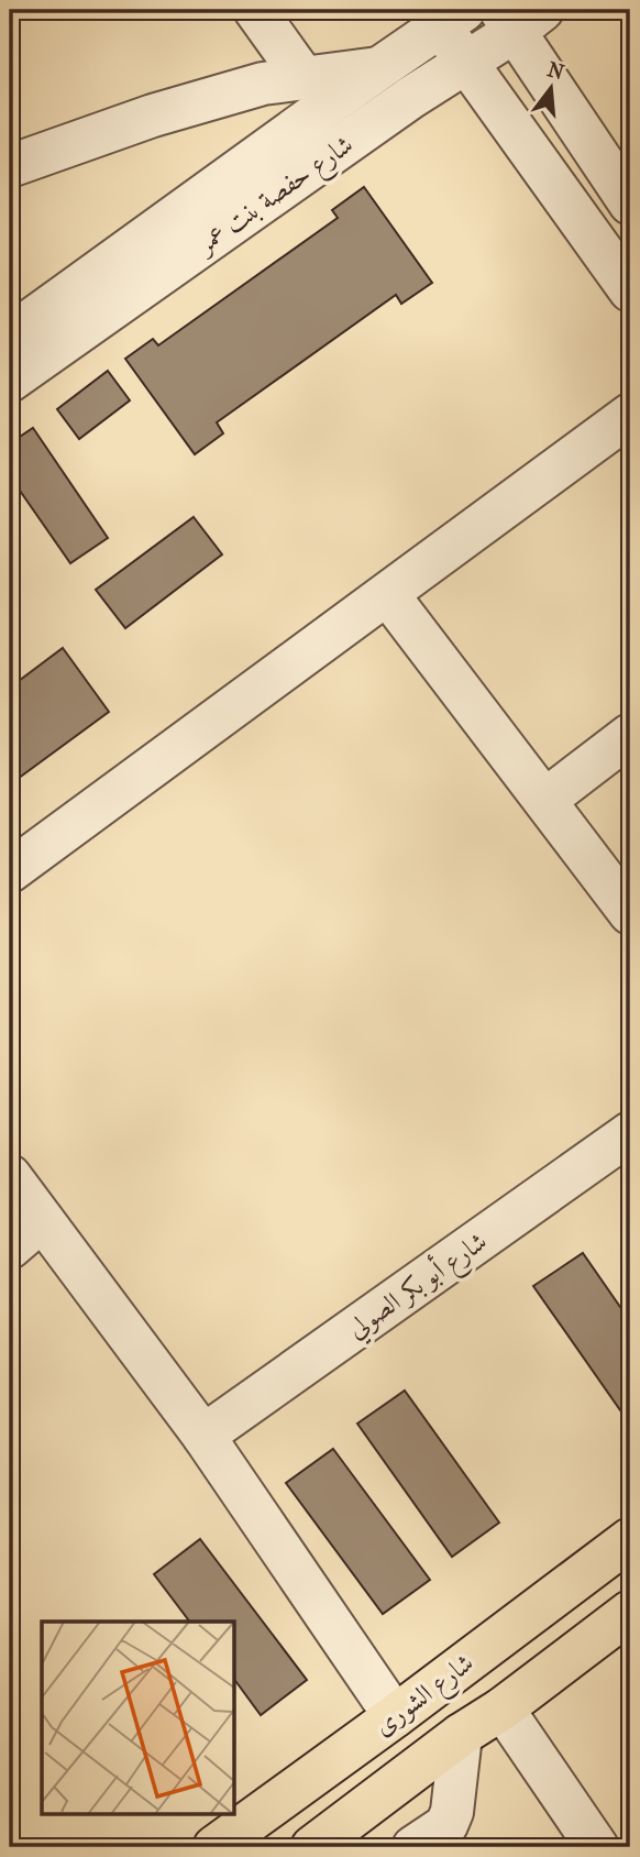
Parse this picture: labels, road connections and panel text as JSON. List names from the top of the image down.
{
  "streets": {
    "main road": ["شارع الشورى"],
    "street": ["شارع حفصة بنت عمر", "شارع أبو بكر الصولي"]
  },
  "north": "top"
}
